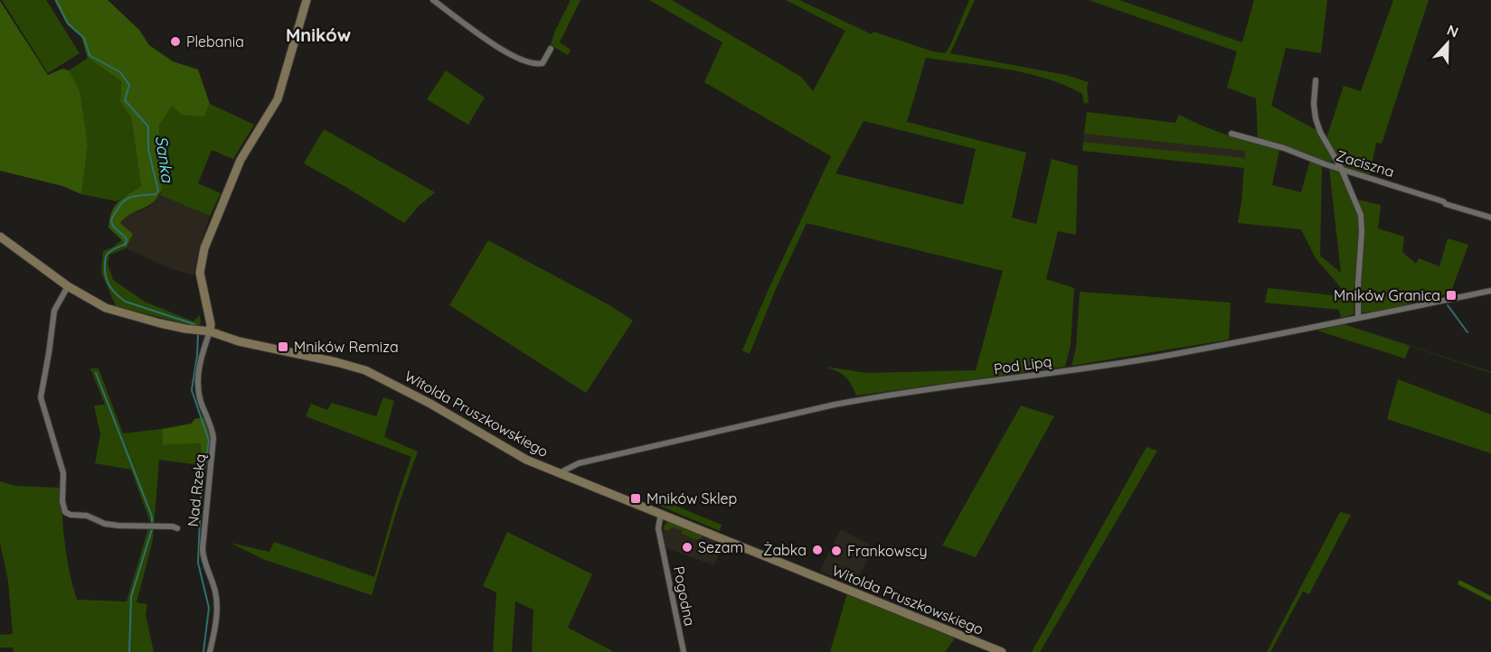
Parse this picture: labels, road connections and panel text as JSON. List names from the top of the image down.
{
  "streets": {
    "street": [
      "Zaciszna",
      "Pod Lipą",
      "Witolda Pruszkowskiego",
      "Nad Rzeką",
      "Pogodna"
    ]
  },
  "crossings": [
    ["Pod Lipą", "Witolda Pruszkowskiego"],
    ["Witolda Pruszkowskiego", "Nad Rzeką"],
    ["Witolda Pruszkowskiego", "Pogodna"]
  ],
  "districts": ["Mników"],
  "water": ["Sanka"],
  "places": {
    "other": [
      "Plebania",
      "Sezam",
      "Żabka",
      "Frankowscy"
    ],
    "transit": ["Mników Granica", "Mników Remiza", "Mników Sklep"]
  },
  "north": "top"
}
